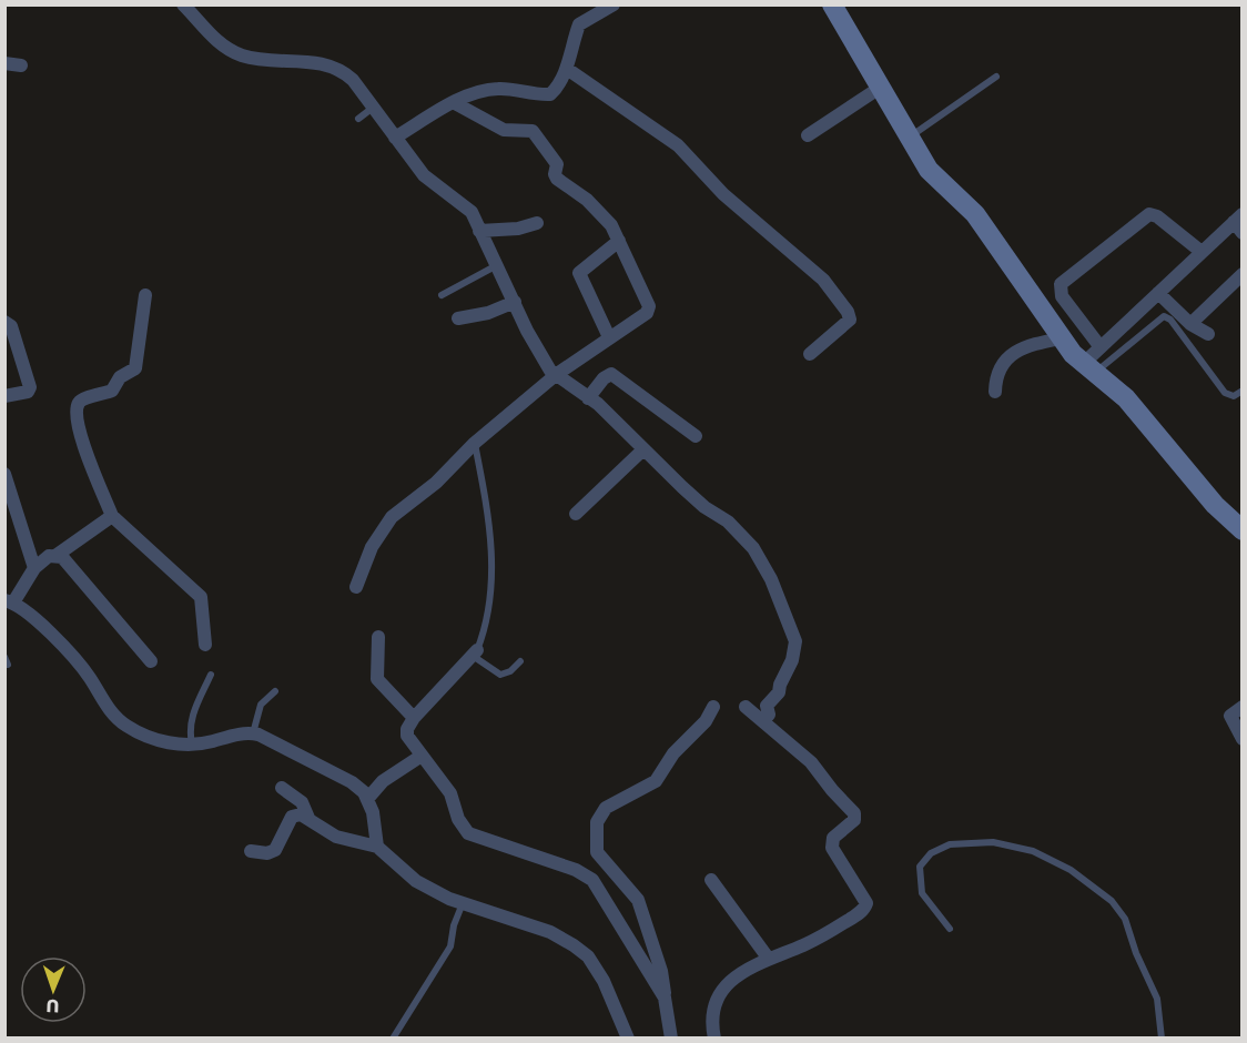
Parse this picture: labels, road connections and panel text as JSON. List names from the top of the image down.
{
  "north": "bottom"
}
